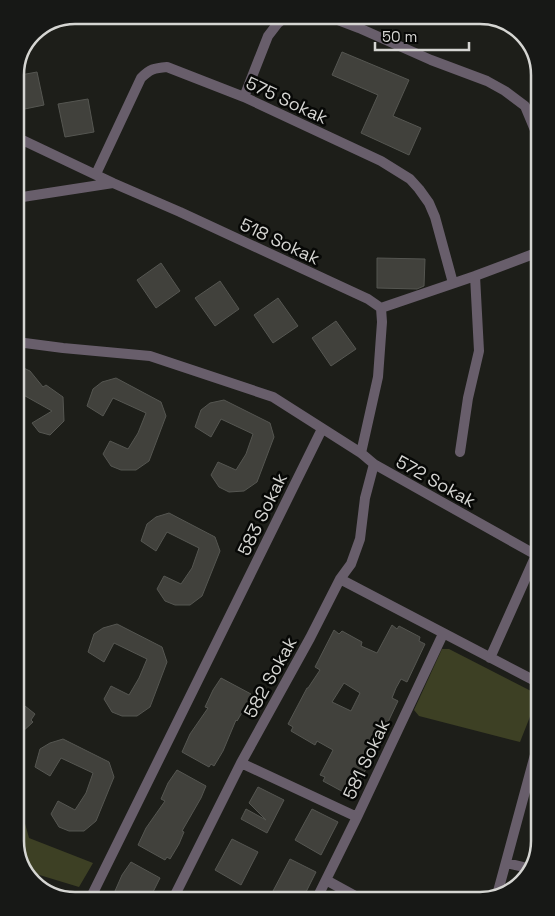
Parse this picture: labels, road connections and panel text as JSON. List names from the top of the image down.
{
  "streets": {
    "street": [
      "575 Sokak",
      "518 Sokak",
      "572 Sokak",
      "583 Sokak",
      "582 Sokak",
      "581 Sokak"
    ]
  },
  "crossings": [
    ["575 Sokak", "518 Sokak"],
    ["572 Sokak", "583 Sokak"],
    ["572 Sokak", "582 Sokak"]
  ],
  "scale_bar": "50 m"
}
